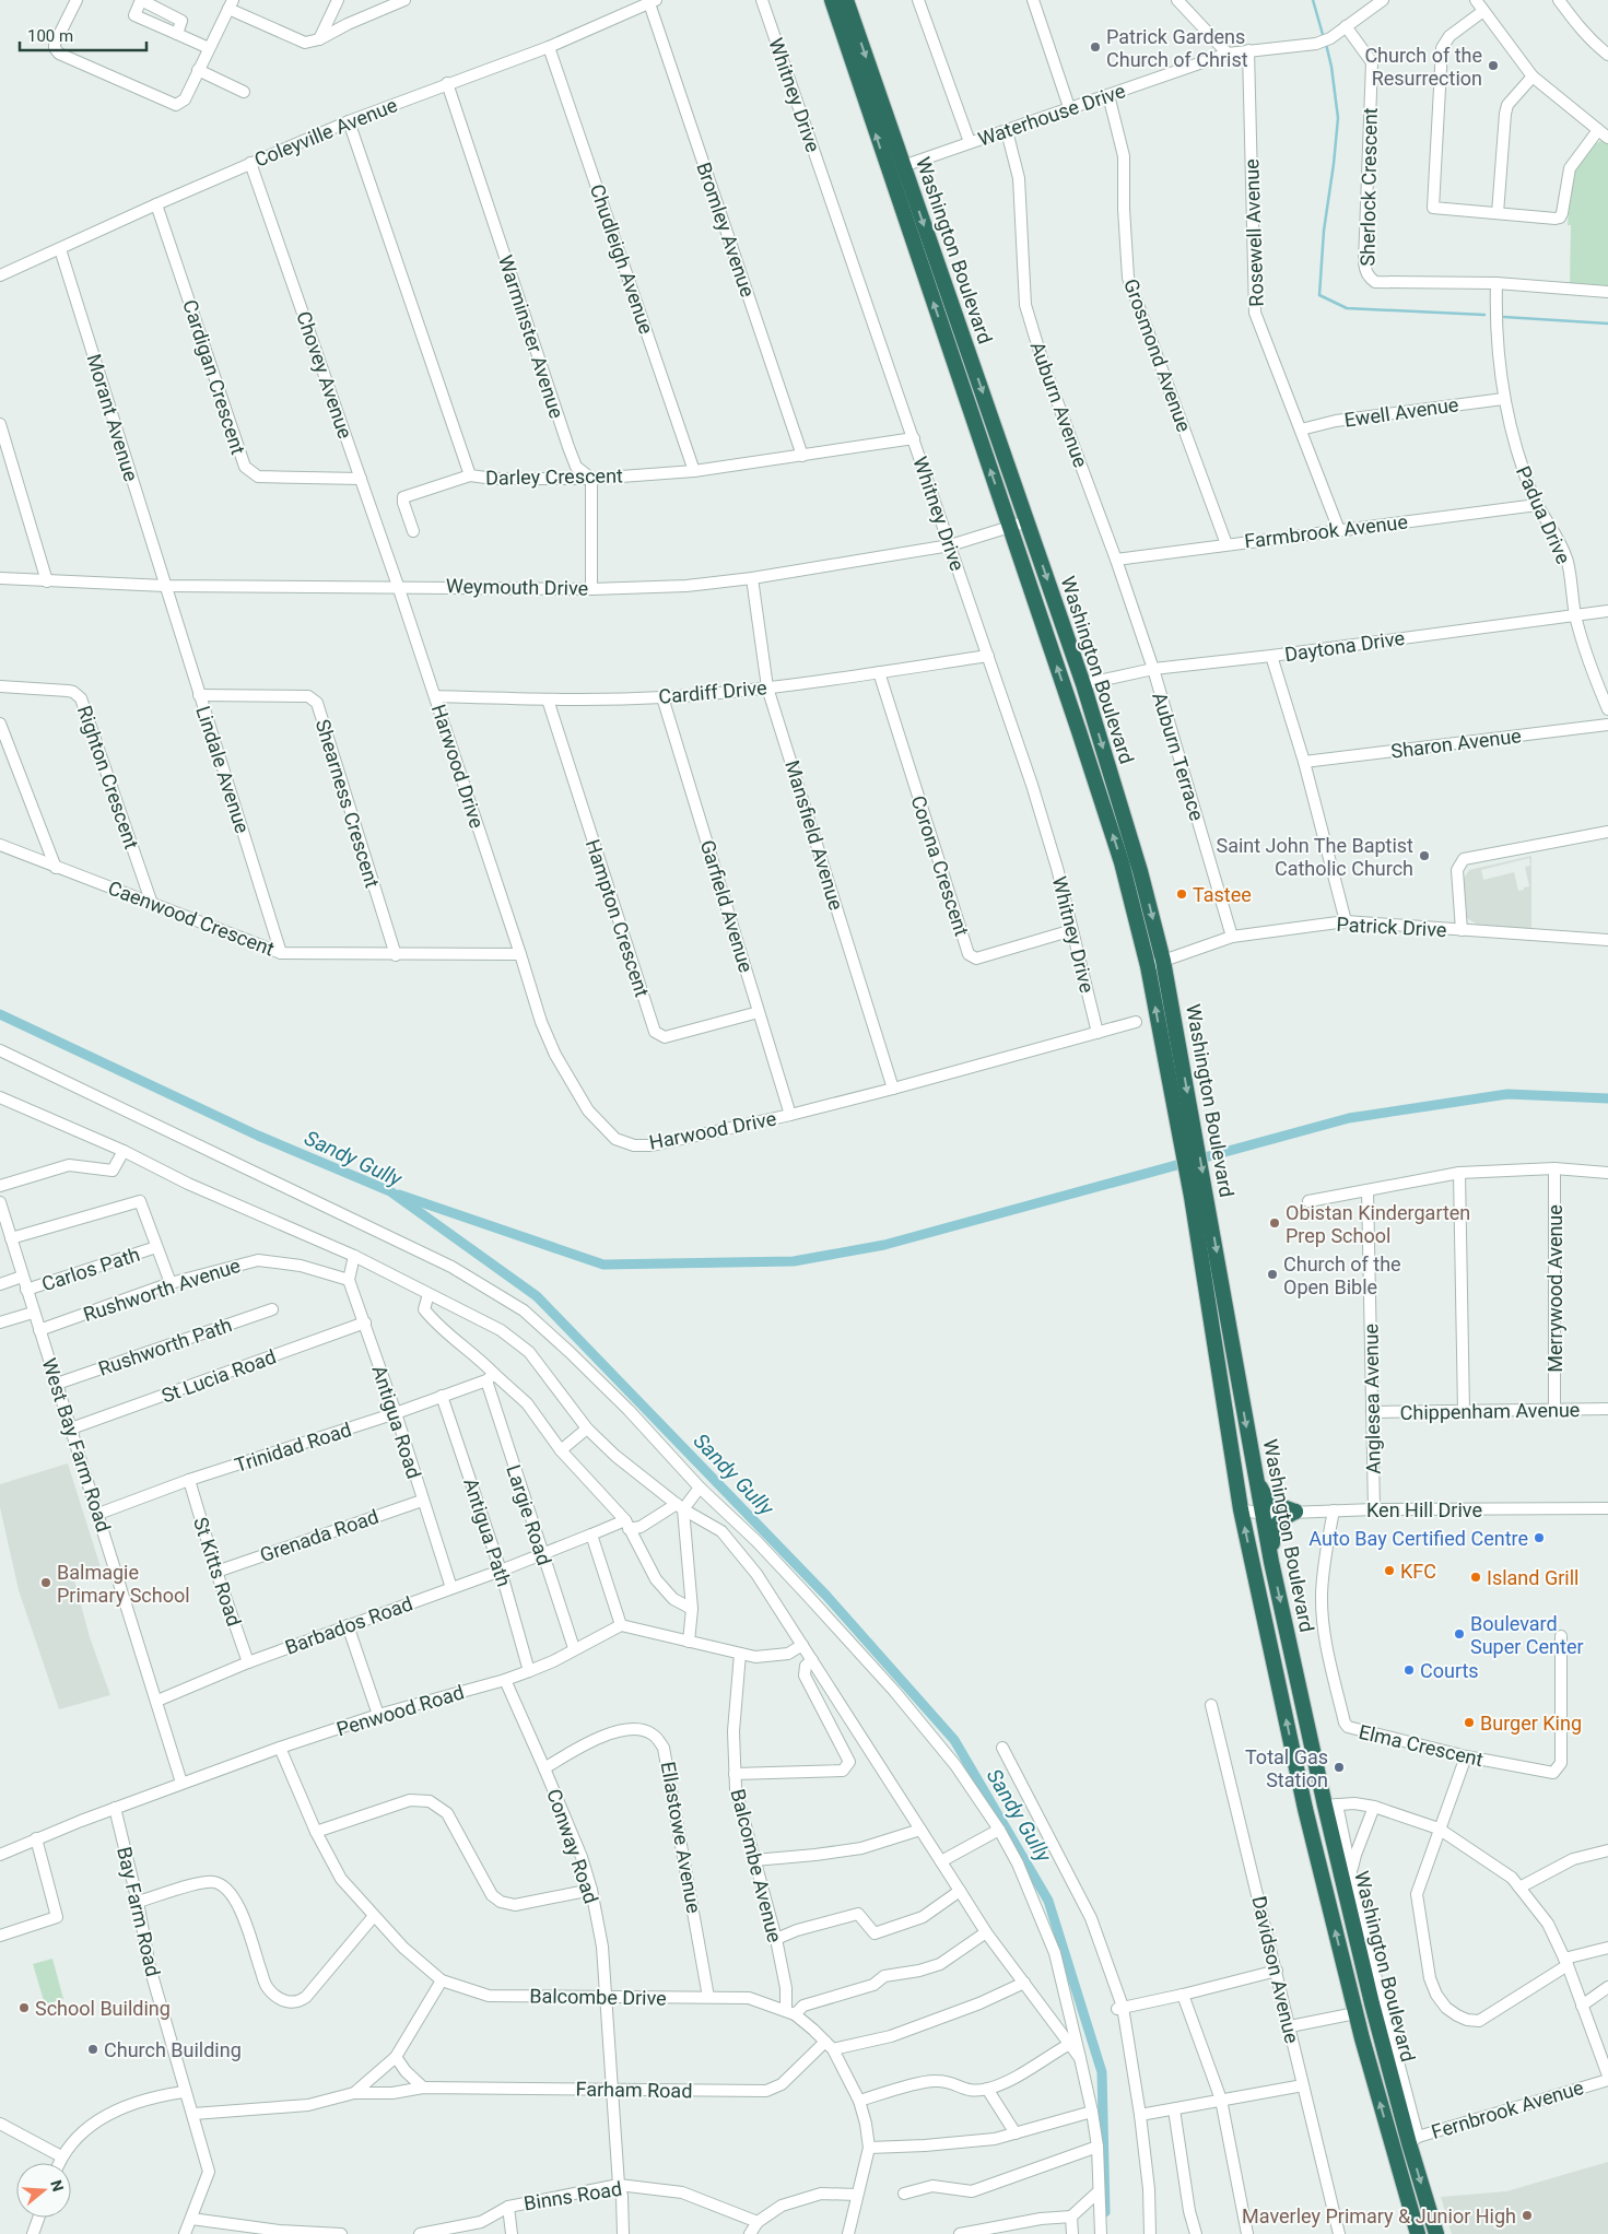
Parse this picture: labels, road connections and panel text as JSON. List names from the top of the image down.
{
  "streets": {
    "highway": ["Washington Boulevard"],
    "street": [
      "Whitney Drive",
      "Waterhouse Drive",
      "Coleyville Avenue",
      "Sherlock Crescent",
      "Bromley Avenue",
      "Rosewell Avenue",
      "Chudleigh Avenue",
      "Warminster Avenue",
      "Grosmond Avenue",
      "Chovey Avenue",
      "Cardigan Crescent",
      "Auburn Avenue",
      "Ewell Avenue",
      "Morant Avenue",
      "Darley Crescent",
      "Padua Drive",
      "Farmbrook Avenue",
      "Weymouth Drive",
      "Daytona Drive",
      "Cardiff Drive",
      "Sharon Avenue",
      "Auburn Terrace",
      "Harwood Drive",
      "Lindale Avenue",
      "Righton Crescent",
      "Shearness Crescent",
      "Mansfield Avenue",
      "Corona Crescent",
      "Garfield Avenue",
      "Caenwood Crescent",
      "Hampton Crescent",
      "Patrick Drive",
      "Carlos Path",
      "Merrywood Avenue",
      "Rushworth Avenue",
      "Rushworth Path",
      "St Lucia Road",
      "Anglesea Avenue",
      "Chippenham Avenue",
      "Antigua Road",
      "West Bay Farm Road",
      "Trinidad Road",
      "Ken Hill Drive",
      "Largie Road",
      "Antigua Path",
      "Grenada Road",
      "St Kitts Road",
      "Barbados Road",
      "Penwood Road",
      "Elma Crescent",
      "Ellastowe Avenue",
      "Conway Road",
      "Balcombe Avenue",
      "Bay Farm Road",
      "Davidson Avenue",
      "Balcombe Drive",
      "Farham Road",
      "Fernbrook Avenue",
      "Binns Road"
    ]
  },
  "crossings": [
    ["Whitney Drive", "Darley Crescent"],
    ["Whitney Drive", "Weymouth Drive"],
    ["Whitney Drive", "Cardiff Drive"],
    ["Whitney Drive", "Harwood Drive"],
    ["Whitney Drive", "Corona Crescent"],
    ["Waterhouse Drive", "Sherlock Crescent"],
    ["Waterhouse Drive", "Rosewell Avenue"],
    ["Waterhouse Drive", "Washington Boulevard"],
    ["Waterhouse Drive", "Grosmond Avenue"],
    ["Waterhouse Drive", "Auburn Avenue"],
    ["Coleyville Avenue", "Bromley Avenue"],
    ["Coleyville Avenue", "Chudleigh Avenue"],
    ["Coleyville Avenue", "Warminster Avenue"],
    ["Coleyville Avenue", "Chovey Avenue"],
    ["Coleyville Avenue", "Cardigan Crescent"],
    ["Coleyville Avenue", "Morant Avenue"],
    ["Coleyville Avenue", "Darley Crescent"],
    ["Sherlock Crescent", "Padua Drive"],
    ["Bromley Avenue", "Darley Crescent"],
    ["Rosewell Avenue", "Ewell Avenue"],
    ["Rosewell Avenue", "Farmbrook Avenue"],
    ["Washington Boulevard", "Weymouth Drive"],
    ["Washington Boulevard", "Daytona Drive"],
    ["Washington Boulevard", "Patrick Drive"],
    ["Washington Boulevard", "Ken Hill Drive"],
    ["Washington Boulevard", "Fernbrook Avenue"],
    ["Chudleigh Avenue", "Darley Crescent"],
    ["Warminster Avenue", "Darley Crescent"],
    ["Grosmond Avenue", "Farmbrook Avenue"],
    ["Chovey Avenue", "Cardigan Crescent"],
    ["Chovey Avenue", "Weymouth Drive"],
    ["Chovey Avenue", "Harwood Drive"],
    ["Auburn Avenue", "Farmbrook Avenue"],
    ["Auburn Avenue", "Daytona Drive"],
    ["Auburn Avenue", "Auburn Terrace"],
    ["Ewell Avenue", "Padua Drive"],
    ["Morant Avenue", "Weymouth Drive"],
    ["Morant Avenue", "Lindale Avenue"],
    ["Padua Drive", "Farmbrook Avenue"],
    ["Padua Drive", "Daytona Drive"],
    ["Weymouth Drive", "Harwood Drive"],
    ["Weymouth Drive", "Lindale Avenue"],
    ["Weymouth Drive", "Mansfield Avenue"],
    ["Daytona Drive", "Auburn Terrace"],
    ["Cardiff Drive", "Harwood Drive"],
    ["Cardiff Drive", "Mansfield Avenue"],
    ["Cardiff Drive", "Corona Crescent"],
    ["Cardiff Drive", "Garfield Avenue"],
    ["Cardiff Drive", "Hampton Crescent"],
    ["Auburn Terrace", "Patrick Drive"],
    ["Harwood Drive", "Mansfield Avenue"],
    ["Harwood Drive", "Garfield Avenue"],
    ["Harwood Drive", "Caenwood Crescent"],
    ["Lindale Avenue", "Shearness Crescent"],
    ["Lindale Avenue", "Caenwood Crescent"],
    ["Righton Crescent", "Caenwood Crescent"],
    ["Shearness Crescent", "Caenwood Crescent"],
    ["Garfield Avenue", "Hampton Crescent"],
    ["Carlos Path", "West Bay Farm Road"],
    ["Merrywood Avenue", "Chippenham Avenue"],
    ["Rushworth Avenue", "Antigua Road"],
    ["Rushworth Avenue", "West Bay Farm Road"],
    ["Rushworth Path", "West Bay Farm Road"],
    ["St Lucia Road", "Antigua Road"],
    ["St Lucia Road", "West Bay Farm Road"],
    ["Anglesea Avenue", "Chippenham Avenue"],
    ["Anglesea Avenue", "Ken Hill Drive"],
    ["Antigua Road", "Trinidad Road"],
    ["Antigua Road", "Grenada Road"],
    ["Antigua Road", "Barbados Road"],
    ["West Bay Farm Road", "Trinidad Road"],
    ["West Bay Farm Road", "Barbados Road"],
    ["West Bay Farm Road", "Penwood Road"],
    ["Trinidad Road", "Largie Road"],
    ["Trinidad Road", "Antigua Path"],
    ["Trinidad Road", "St Kitts Road"],
    ["Ken Hill Drive", "Elma Crescent"],
    ["Largie Road", "Barbados Road"],
    ["Largie Road", "Penwood Road"],
    ["Antigua Path", "Barbados Road"],
    ["Antigua Path", "Penwood Road"],
    ["Grenada Road", "St Kitts Road"],
    ["St Kitts Road", "Barbados Road"],
    ["Penwood Road", "Conway Road"],
    ["Penwood Road", "Bay Farm Road"],
    ["Penwood Road", "Balcombe Drive"],
    ["Ellastowe Avenue", "Conway Road"],
    ["Ellastowe Avenue", "Balcombe Drive"],
    ["Conway Road", "Balcombe Drive"],
    ["Conway Road", "Farham Road"],
    ["Conway Road", "Binns Road"],
    ["Balcombe Avenue", "Balcombe Drive"],
    ["Balcombe Drive", "Farham Road"]
  ],
  "water": ["Sandy Gully"],
  "places": [
    "Patrick Gardens Church of Christ",
    "Church of the Resurrection",
    "Saint John The Baptist Catholic Church",
    "Tastee",
    "Obistan Kindergarten Prep School",
    "Church of the Open Bible",
    "Auto Bay Certified Centre",
    "KFC",
    "Island Grill",
    "Balmagie Primary School",
    "Boulevard Super Center",
    "Courts",
    "Burger King",
    "Total Gas Station",
    "School Building",
    "Church Building",
    "Maverley Primary & Junior High"
  ],
  "scale_bar": "100 m",
  "north": "right"
}
